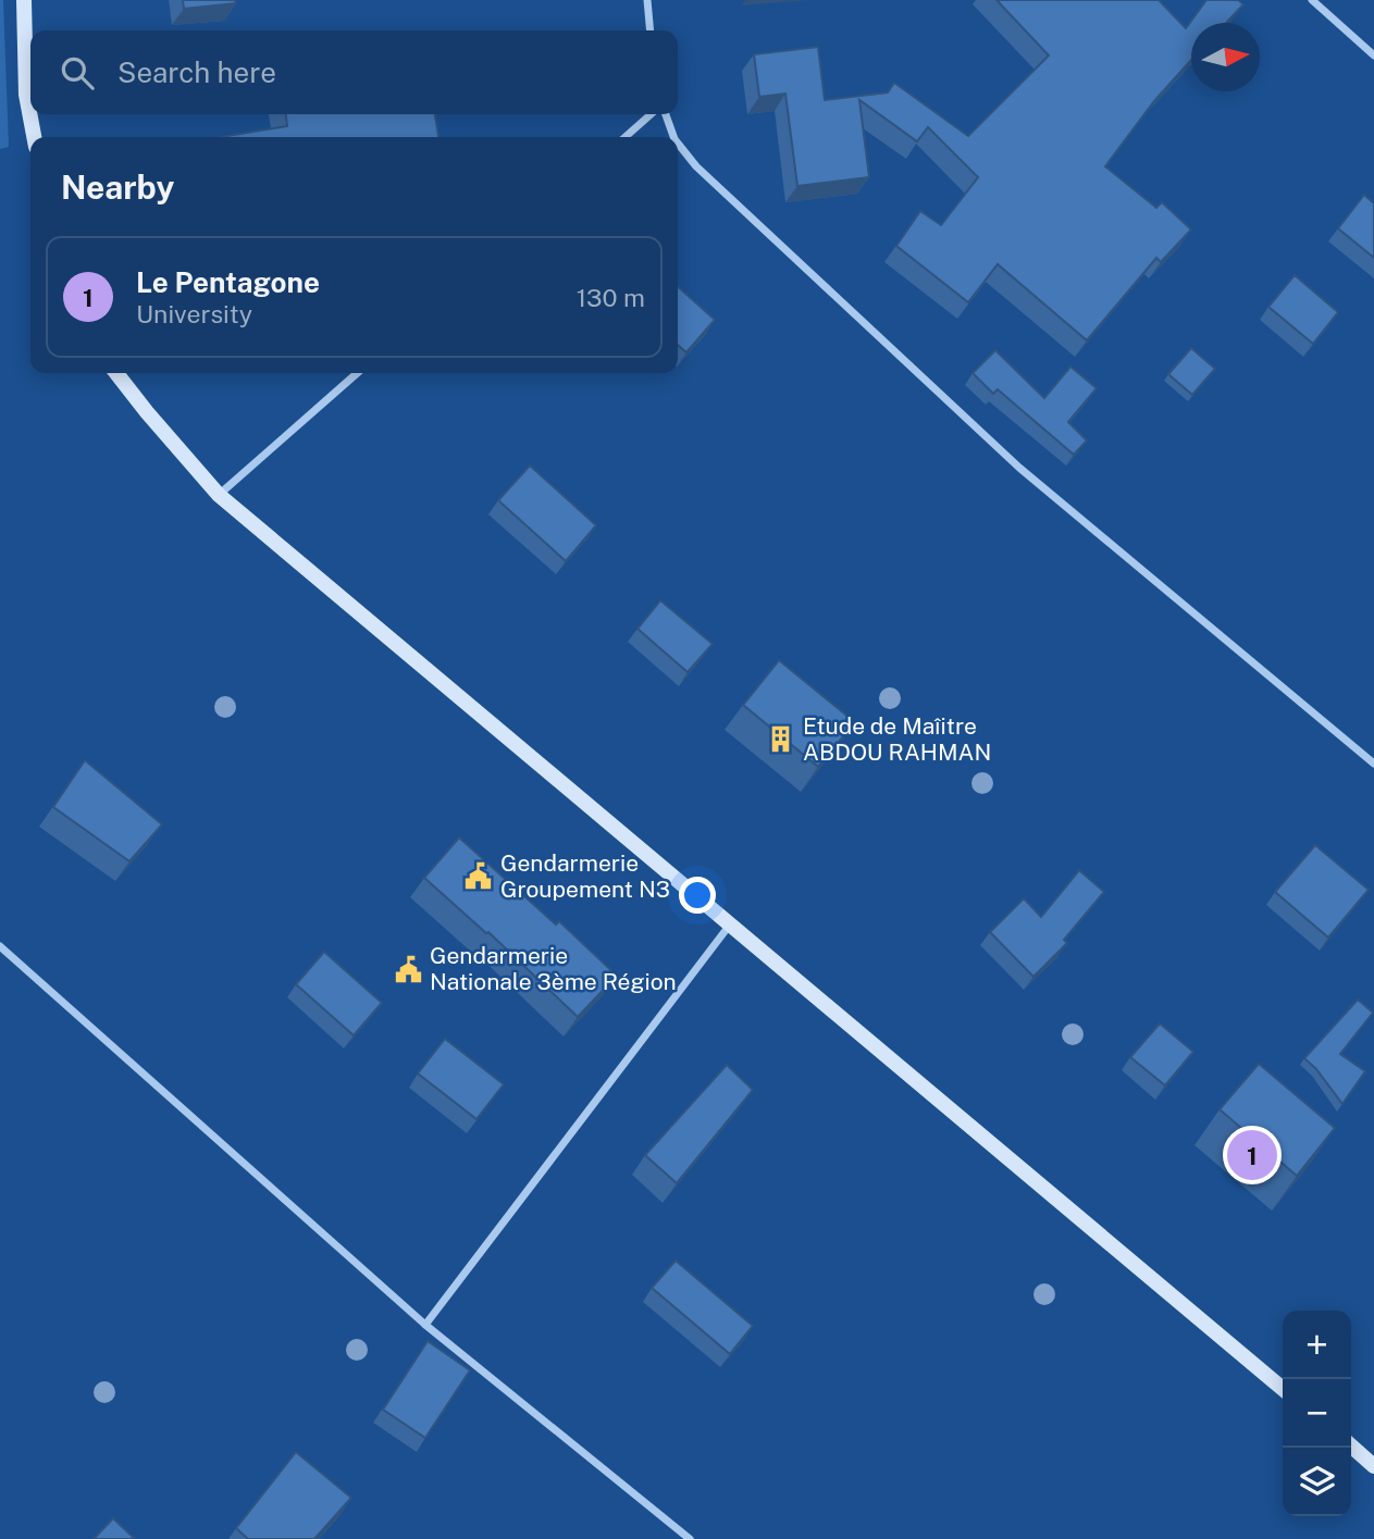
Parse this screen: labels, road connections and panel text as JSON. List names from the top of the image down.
{
  "places": {
    "building": ["Etude de Maîitre ABDOU RAHMAN"],
    "public building": ["Gendarmerie Groupement N3", "Gendarmerie Nationale 3ème Région"]
  },
  "north": "right",
  "page": {
    "search": "Search here",
    "heading": "Nearby",
    "list": [
      {
        "mark": "1",
        "name": "Le Pentagone",
        "note": "University",
        "value": "130 m"
      }
    ],
    "pins": "1",
    "map_buttons": ["+", "−"]
  }
}
